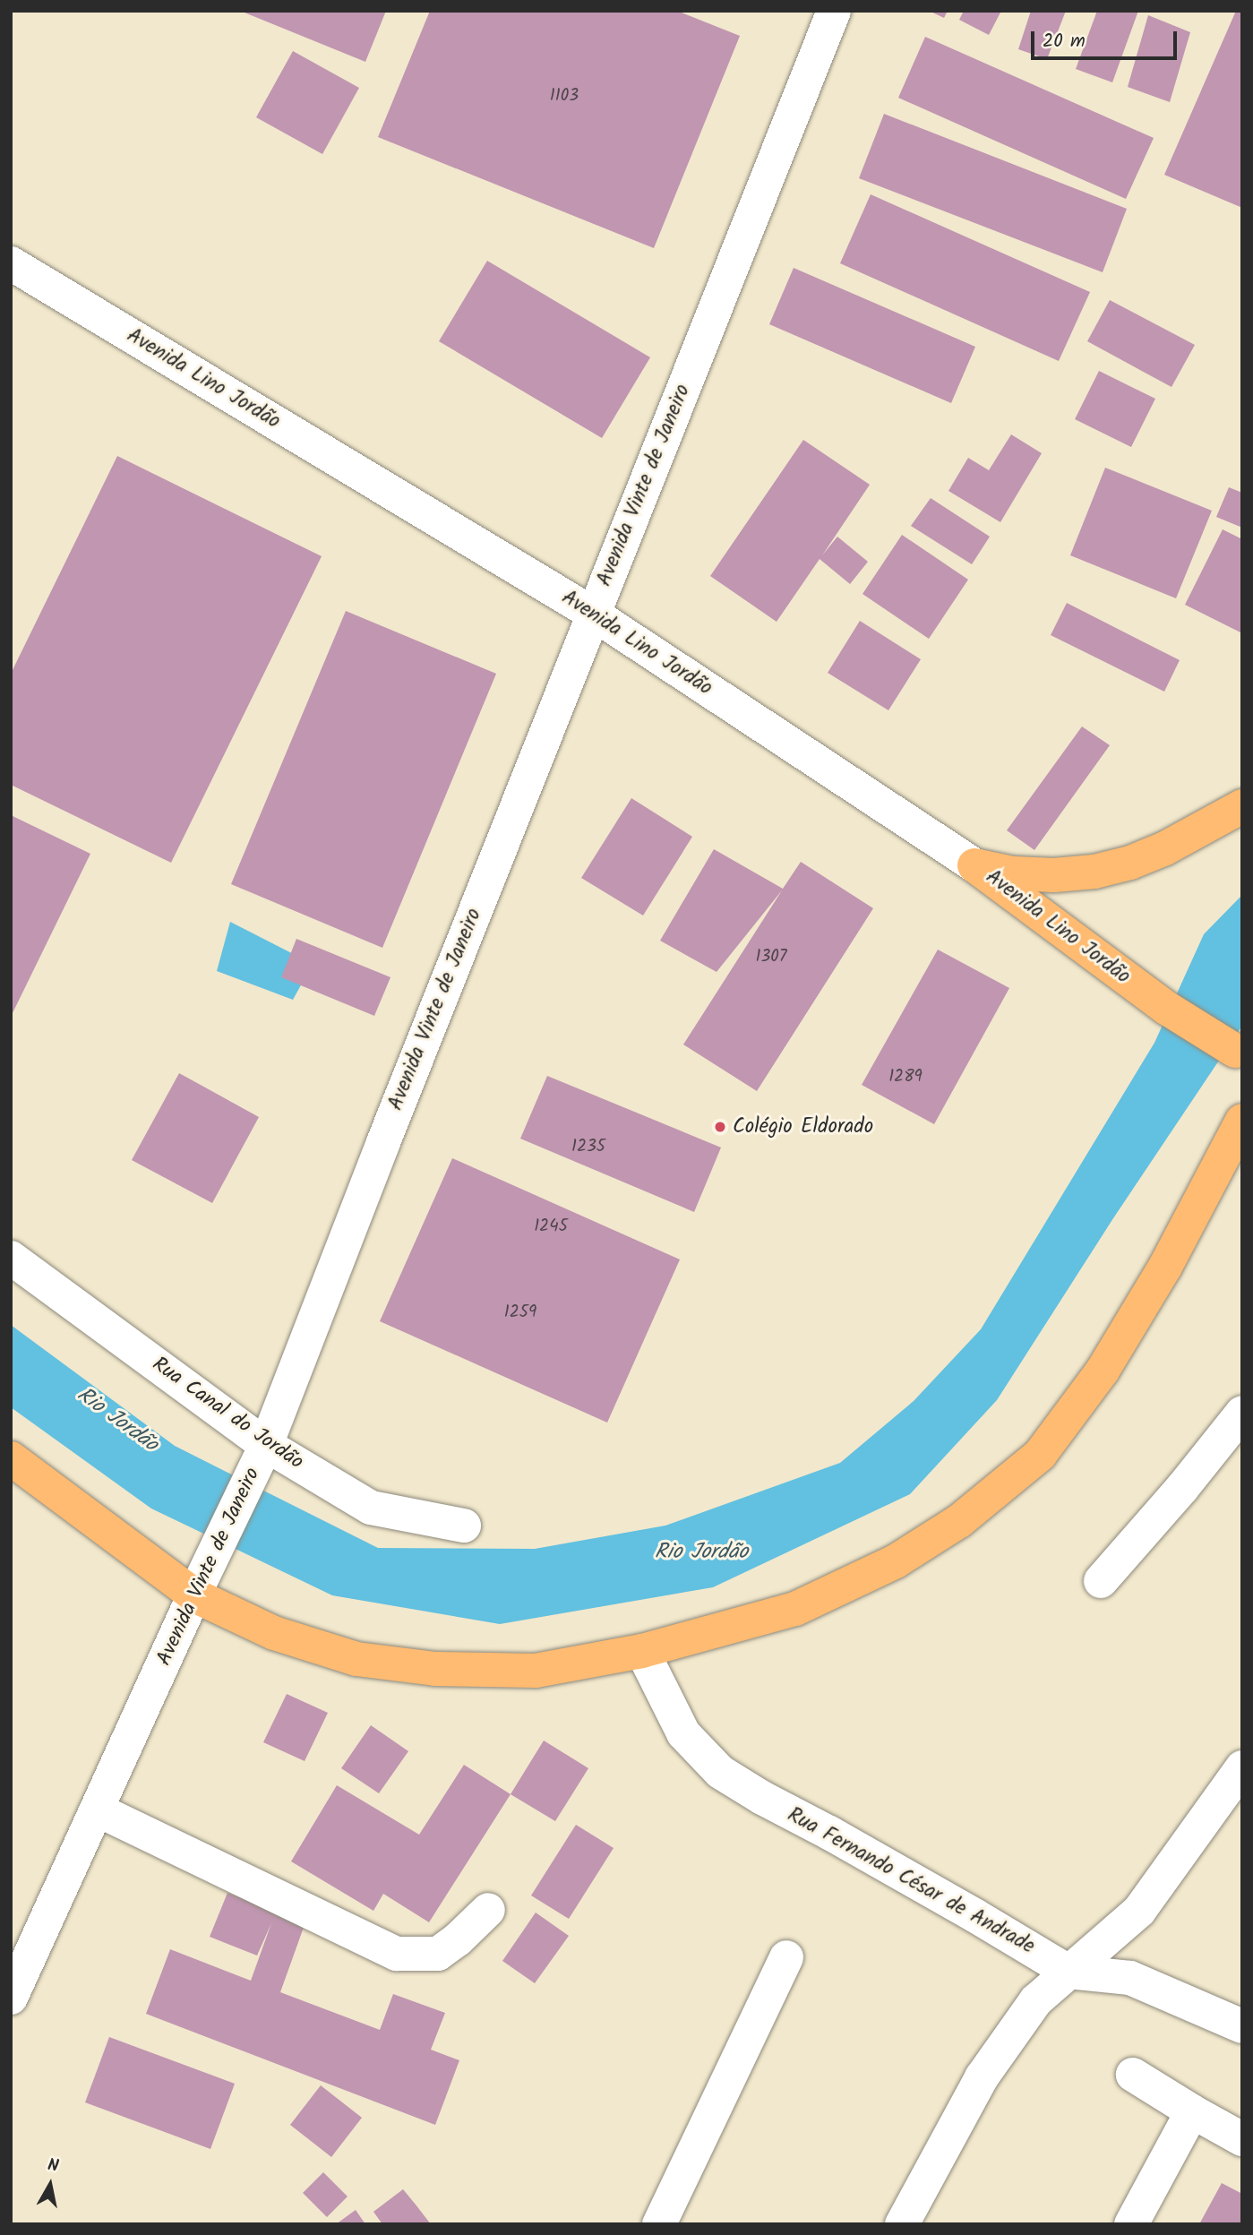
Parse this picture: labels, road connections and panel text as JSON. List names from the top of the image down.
{
  "streets": {
    "main road": ["Avenida Lino Jordão"],
    "street": ["Avenida Vinte de Janeiro", "Rua Canal do Jordão", "Rua Fernando César de Andrade"]
  },
  "crossings": [
    ["Avenida Lino Jordão", "Avenida Vinte de Janeiro"],
    ["Avenida Vinte de Janeiro", "Rua Canal do Jordão"]
  ],
  "water": ["Rio Jordão"],
  "places": ["Colégio Eldorado"],
  "house_numbers": [
    "1103",
    "1307",
    "1289",
    "1235",
    "1245",
    "1259"
  ],
  "scale_bar": "20 m",
  "north": "top"
}
